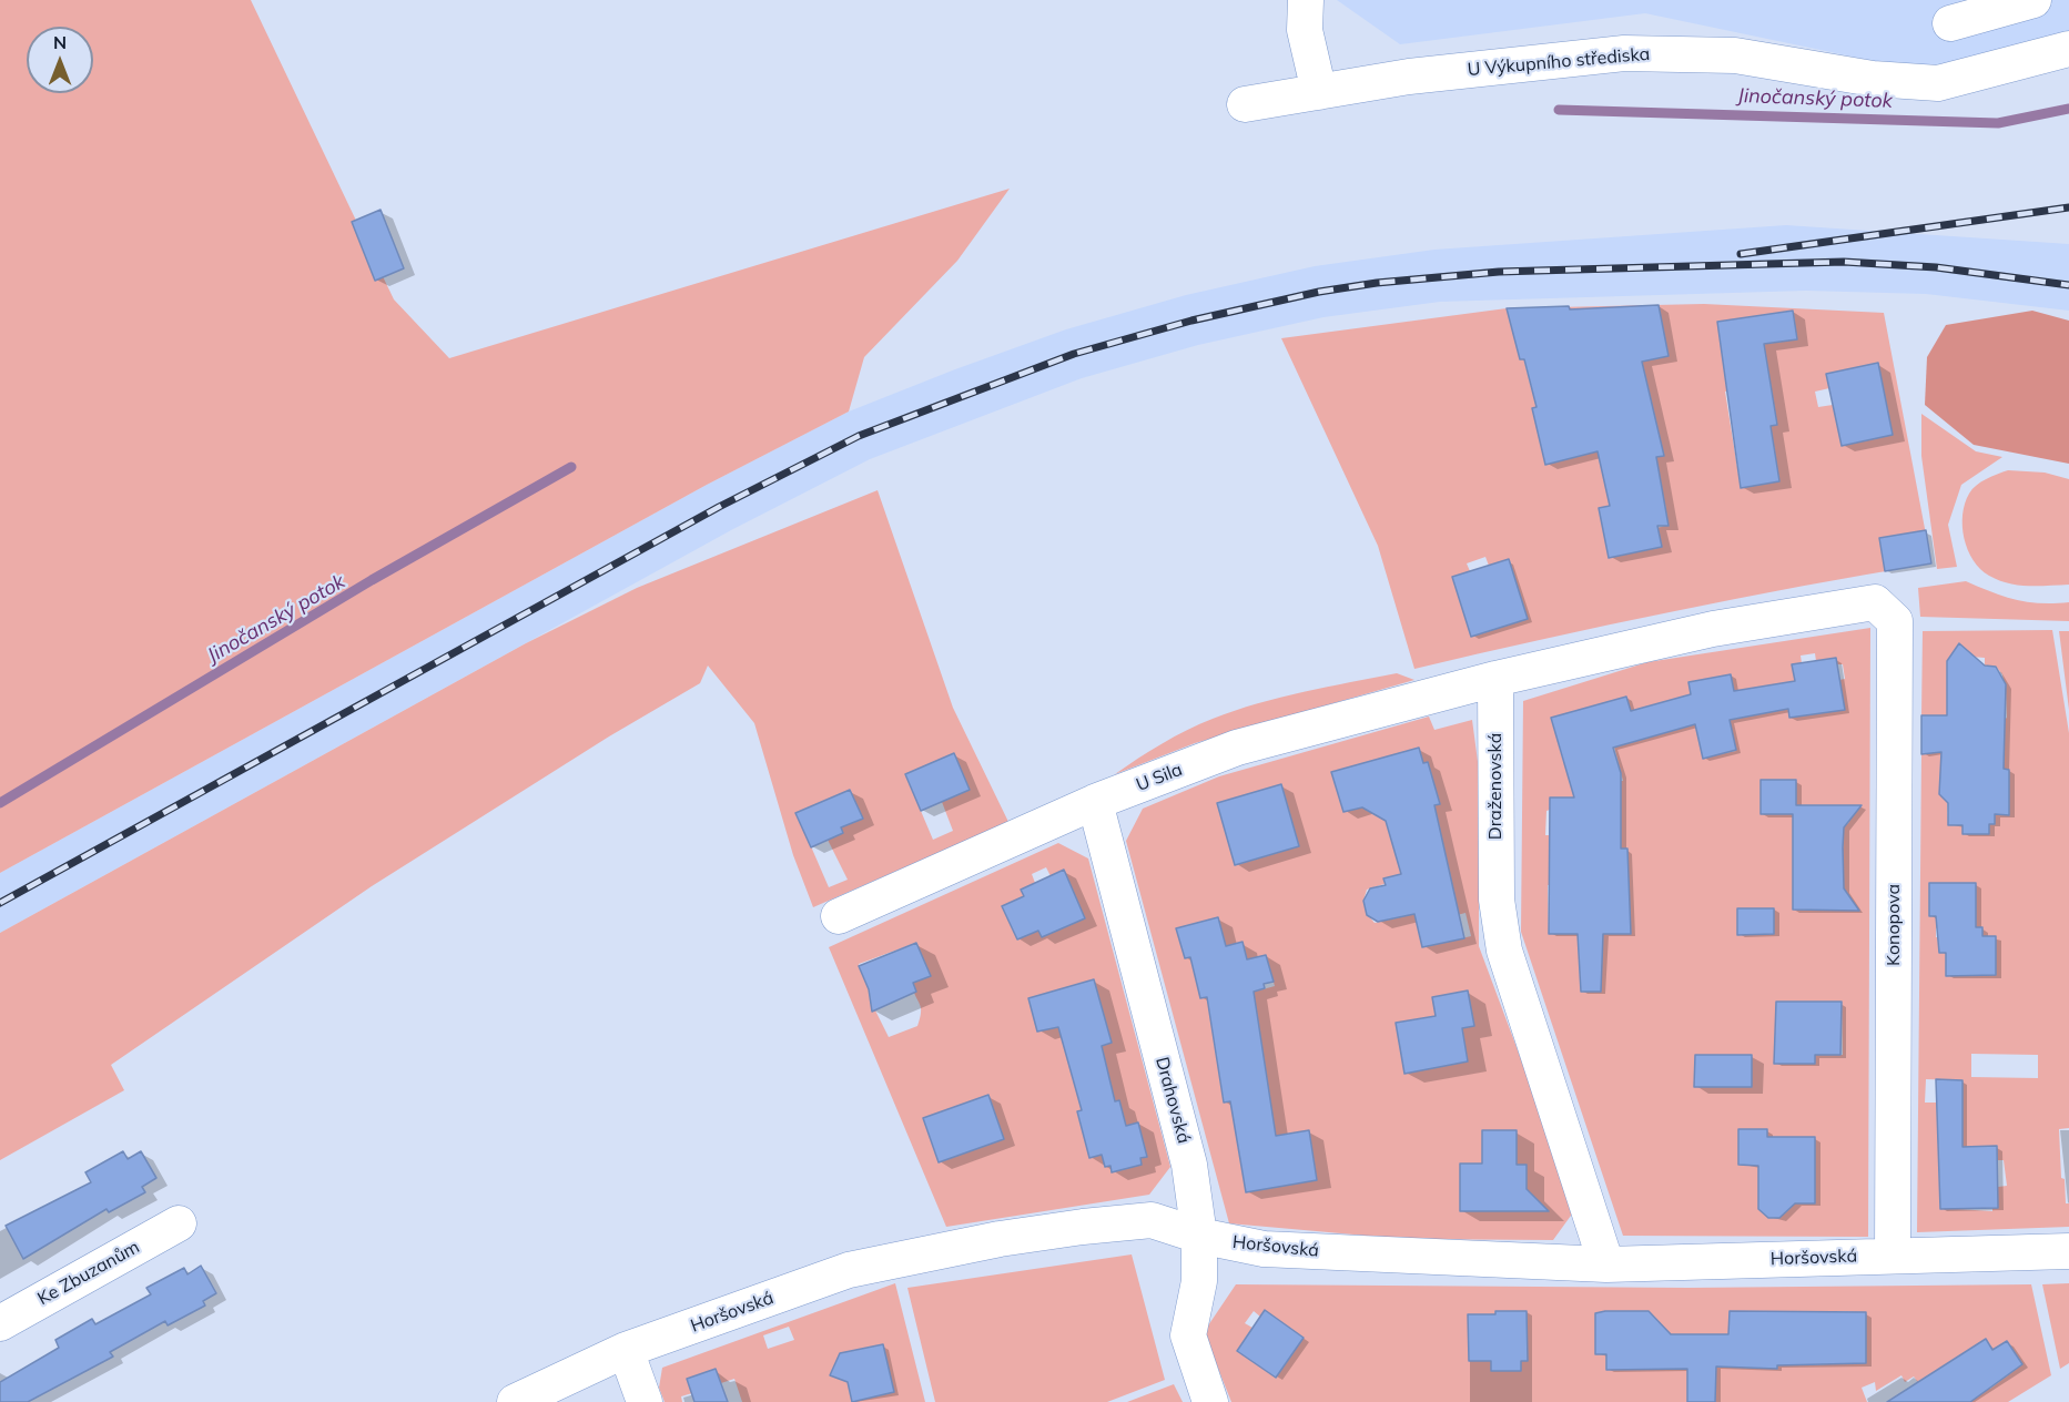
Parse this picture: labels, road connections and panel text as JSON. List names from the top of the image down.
{
  "streets": {
    "street": [
      "U Výkupního střediska",
      "U Sila",
      "Draženovská",
      "Konopova",
      "Drahovská",
      "Horšovská",
      "Ke Zbuzanům"
    ]
  },
  "crossings": [
    ["U Sila", "Draženovská"],
    ["U Sila", "Konopova"],
    ["U Sila", "Drahovská"],
    ["Draženovská", "Konopova"],
    ["Draženovská", "Horšovská"],
    ["Konopova", "Horšovská"],
    ["Drahovská", "Horšovská"]
  ],
  "water": ["Jinočanský potok"],
  "north": "top"
}
